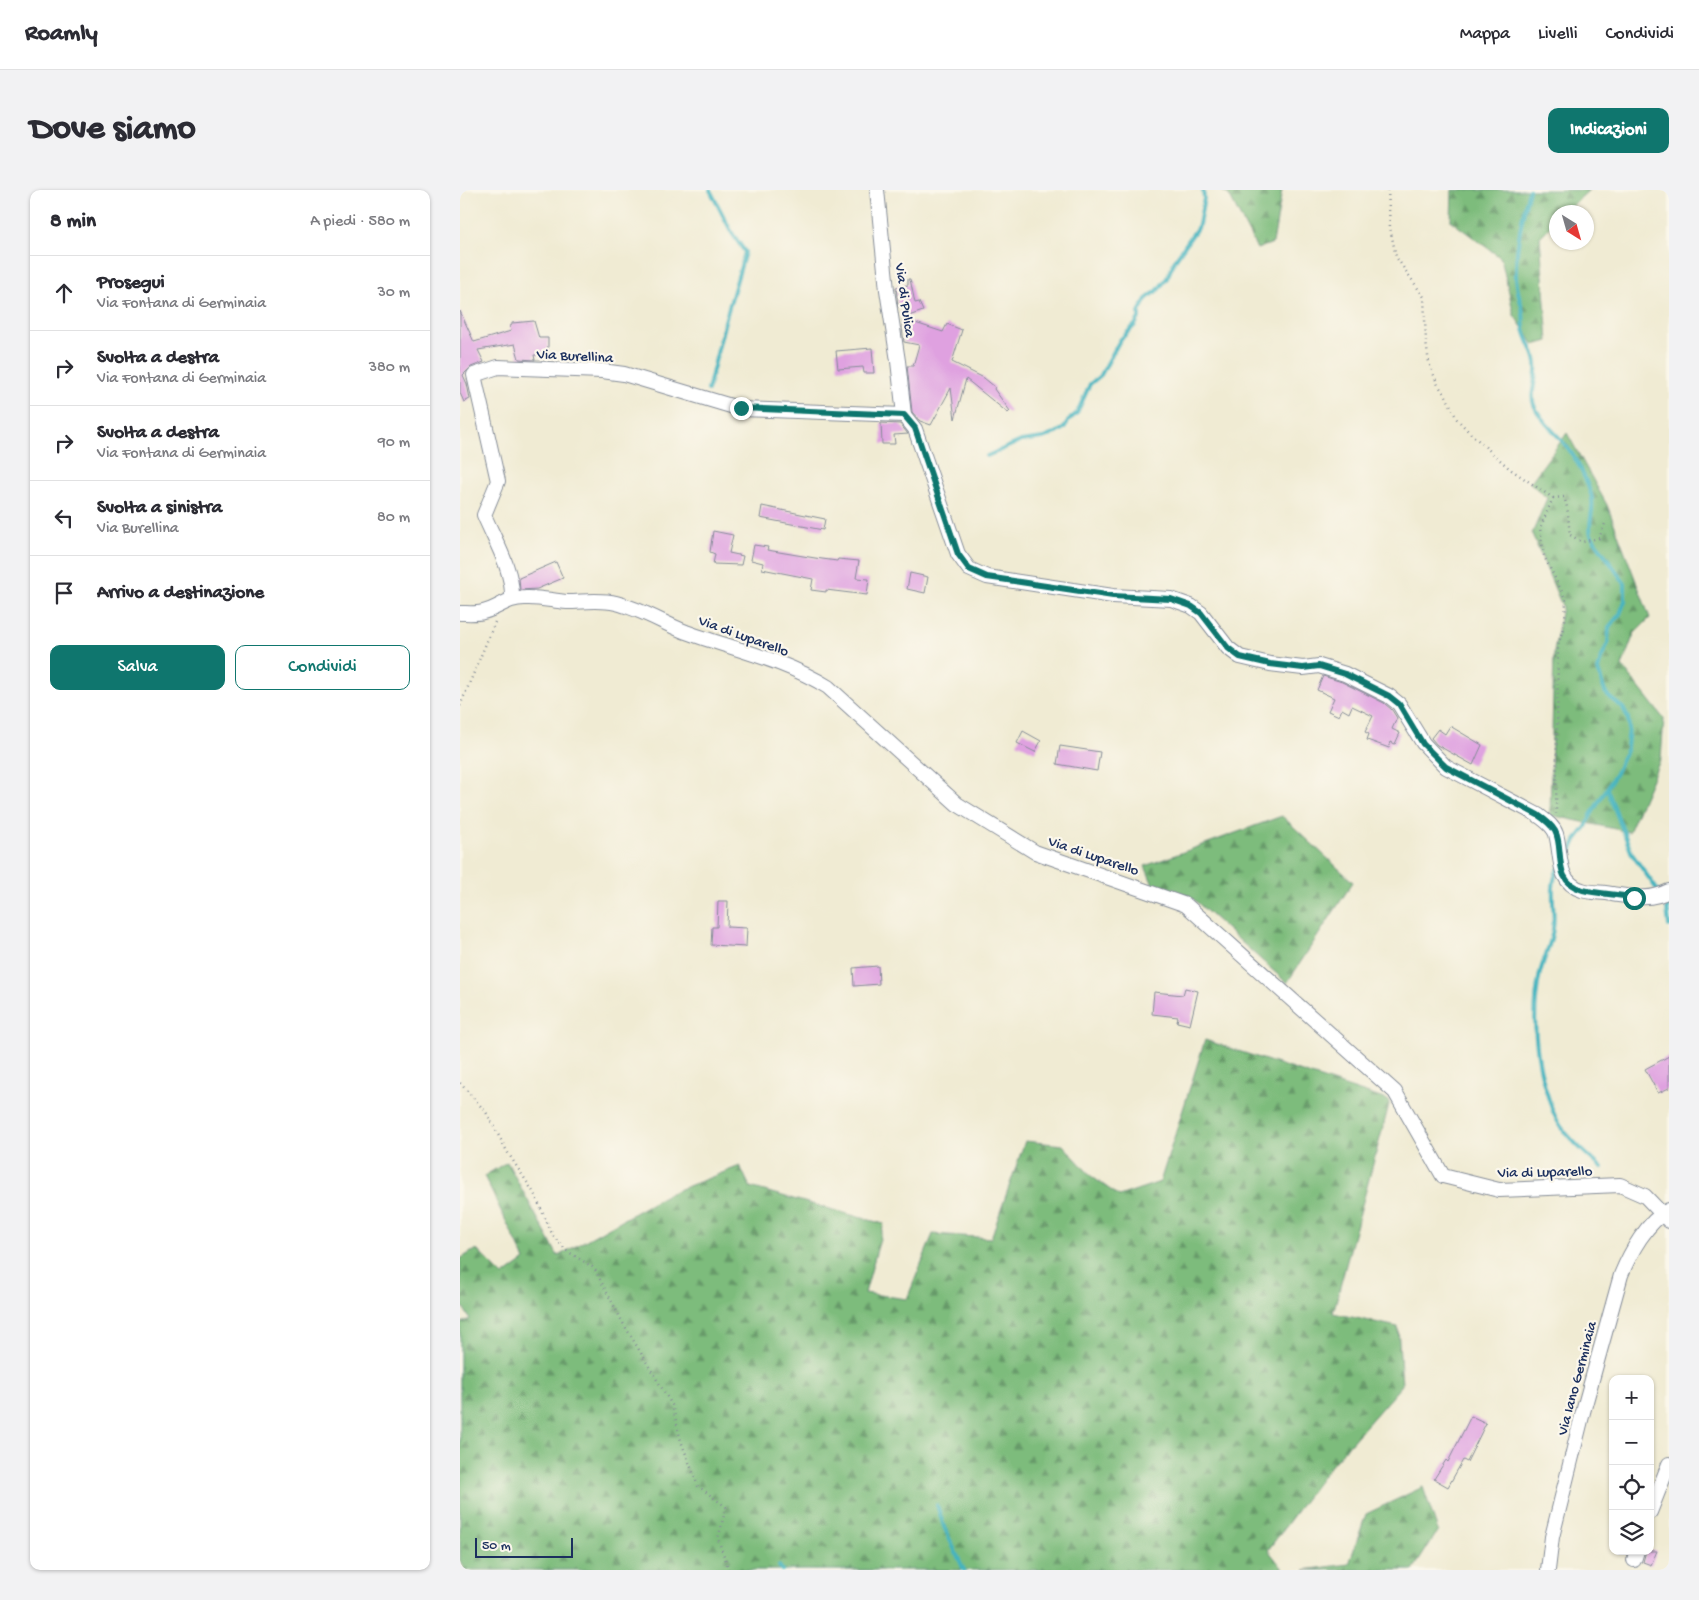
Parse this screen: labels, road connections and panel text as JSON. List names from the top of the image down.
{
  "streets": {
    "street": [
      "Via di Pulica",
      "Via Burellina",
      "Via di Luparello",
      "Via Iano Germinaia"
    ]
  },
  "crossings": [
    ["Via di Pulica", "Via Burellina"],
    ["Via Burellina", "Via di Luparello"],
    ["Via di Luparello", "Via Iano Germinaia"]
  ],
  "scale_bar": "50 m",
  "north": "bottom right",
  "page": {
    "header": "Roamly",
    "nav": ["Mappa", "Livelli", "Condividi"],
    "buttons": [
      "Indicazioni",
      ["Salva", "Condividi"]
    ],
    "title": "Dove siamo",
    "heading": ["8 min", "A piedi · 580 m"],
    "list": [
      ["Prosegui", "Via Fontana di Germinaia", "30 m"],
      ["Svolta a destra", "Via Fontana di Germinaia", "380 m"],
      ["Svolta a destra", "Via Fontana di Germinaia", "90 m"],
      ["Svolta a sinistra", "Via Burellina", "80 m"],
      "Arrivo a destinazione"
    ],
    "map_buttons": ["+", "−"],
    "scale": "50 m"
  }
}
